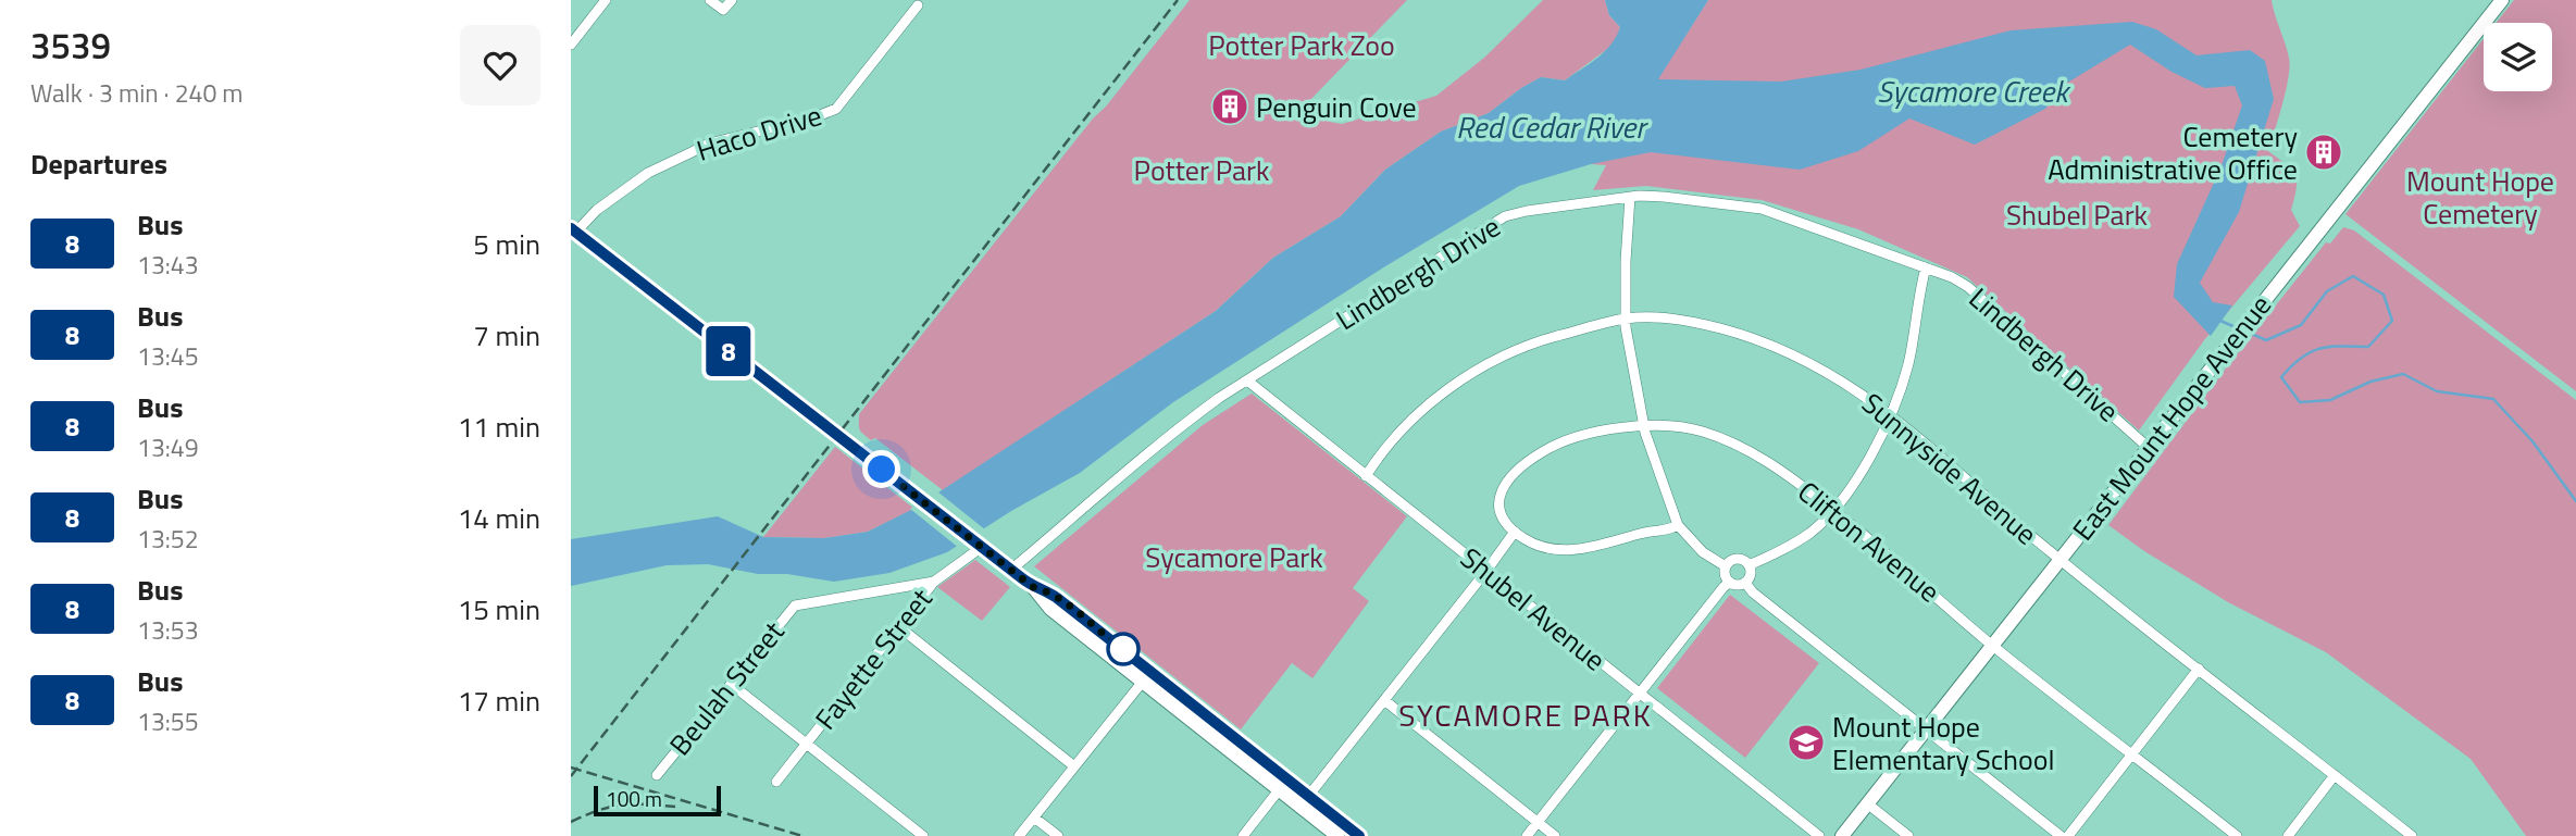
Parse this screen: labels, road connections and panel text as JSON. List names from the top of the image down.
{
  "streets": {
    "street": [
      "Haco Drive",
      "Lindbergh Drive",
      "East Mount Hope Avenue",
      "Sunnyside Avenue",
      "Clifton Avenue",
      "Shubel Avenue",
      "Fayette Street",
      "Beulah Street"
    ]
  },
  "crossings": [
    ["Lindbergh Drive", "East Mount Hope Avenue"],
    ["Lindbergh Drive", "Shubel Avenue"],
    ["East Mount Hope Avenue", "Sunnyside Avenue"],
    ["East Mount Hope Avenue", "Clifton Avenue"],
    ["Sunnyside Avenue", "Shubel Avenue"],
    ["Fayette Street", "Beulah Street"]
  ],
  "districts": ["SYCAMORE PARK"],
  "water": ["Sycamore Creek", "Red Cedar River"],
  "parks": [
    "Potter Park Zoo",
    "Potter Park",
    "Mount Hope Cemetery",
    "Shubel Park",
    "Sycamore Park"
  ],
  "places": {
    "building": ["Penguin Cove", "Cemetery Administrative Office"],
    "school or university": ["Mount Hope Elementary School"]
  },
  "lines": ["bus line 8"],
  "scale_bar": "100 m",
  "page": {
    "heading": [
      ["3539", "Walk · 3 min · 240 m"],
      "Departures"
    ],
    "on_map": "8",
    "list": [
      {
        "mark": "8",
        "name": "Bus",
        "note": "13:43",
        "value": "5 min"
      },
      {
        "mark": "8",
        "name": "Bus",
        "note": "13:45",
        "value": "7 min"
      },
      {
        "mark": "8",
        "name": "Bus",
        "note": "13:49",
        "value": "11 min"
      },
      {
        "mark": "8",
        "name": "Bus",
        "note": "13:52",
        "value": "14 min"
      },
      {
        "mark": "8",
        "name": "Bus",
        "note": "13:53",
        "value": "15 min"
      },
      {
        "mark": "8",
        "name": "Bus",
        "note": "13:55",
        "value": "17 min"
      }
    ],
    "scale": "100 m"
  }
}
